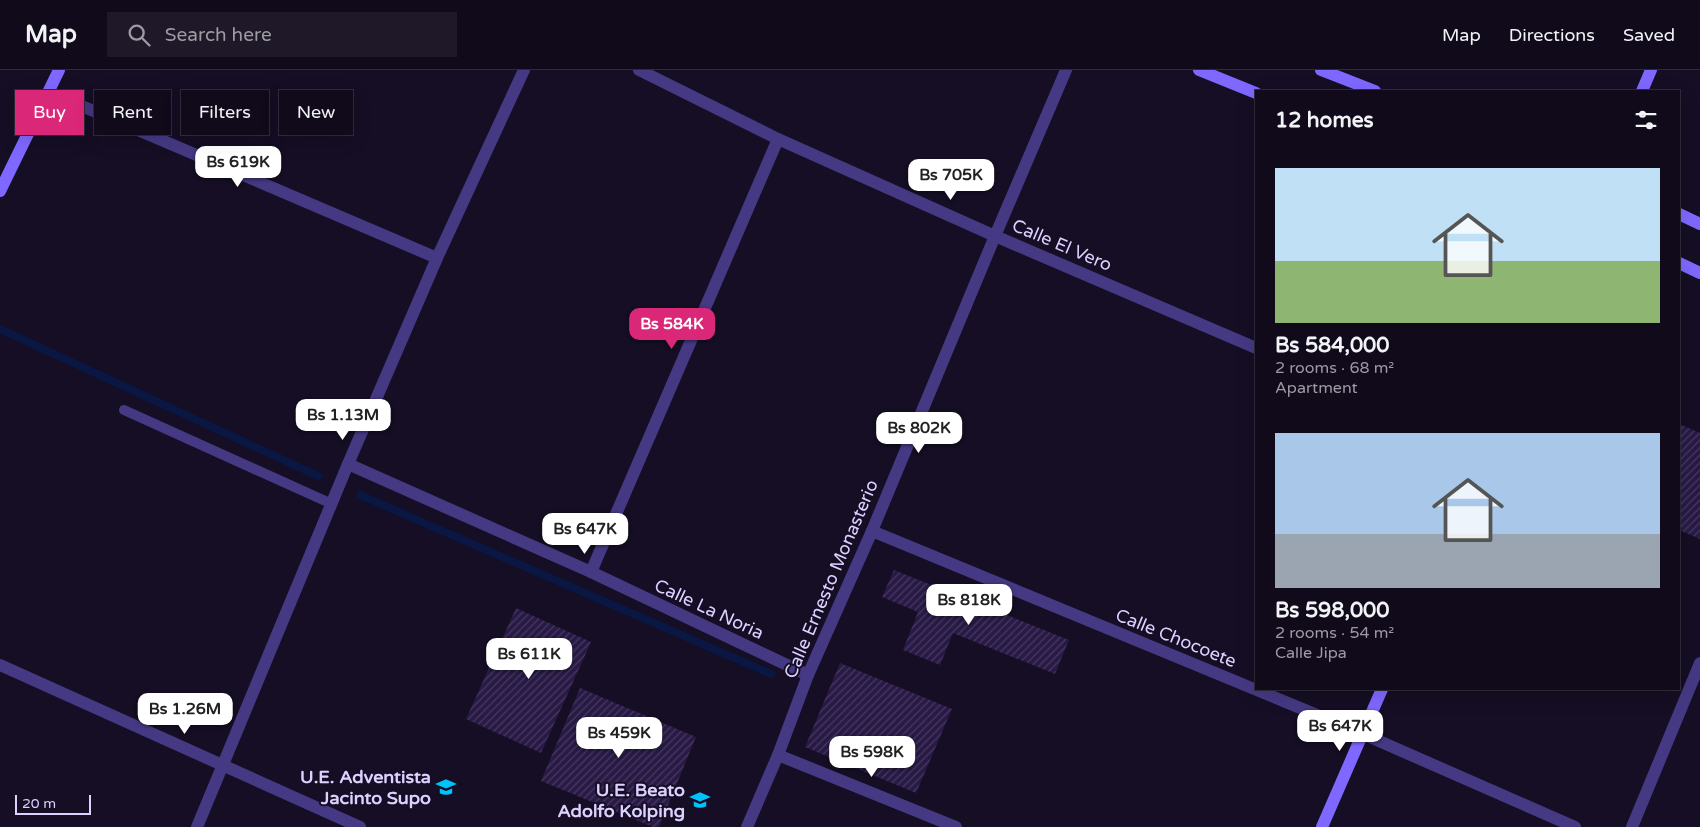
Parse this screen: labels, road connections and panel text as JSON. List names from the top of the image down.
{
  "streets": {
    "street": [
      "Calle El Vero",
      "Calle Ernesto Monasterio",
      "Calle La Noria",
      "Calle Chocoete"
    ]
  },
  "crossings": [
    ["Calle El Vero", "Calle Ernesto Monasterio"],
    ["Calle Ernesto Monasterio", "Calle La Noria"],
    ["Calle Ernesto Monasterio", "Calle Chocoete"]
  ],
  "places": {
    "school or university": ["U.E. Adventista Jacinto Supo", "U.E. Beato Adolfo Kolping"]
  },
  "scale_bar": "20 m",
  "page": {
    "header": "Map",
    "search": "Search here",
    "nav": ["Map", "Directions", "Saved"],
    "chip": [
      "Buy",
      "Rent",
      "Filters",
      "New"
    ],
    "heading": "12 homes",
    "price": [
      "Bs 619K",
      "Bs 705K",
      "Bs 584K",
      "Bs 1.13M",
      "Bs 802K",
      "Bs 647K",
      "Bs 818K",
      "Bs 611K",
      "Bs 1.26M",
      "Bs 647K",
      "Bs 459K",
      "Bs 598K"
    ],
    "list": [
      {
        "name": "Bs 584,000",
        "note": "2 rooms · 68 m² · Apartment"
      },
      {
        "name": "Bs 598,000",
        "note": "2 rooms · 54 m² · Calle Jipa"
      }
    ],
    "scale": "20 m"
  }
}
